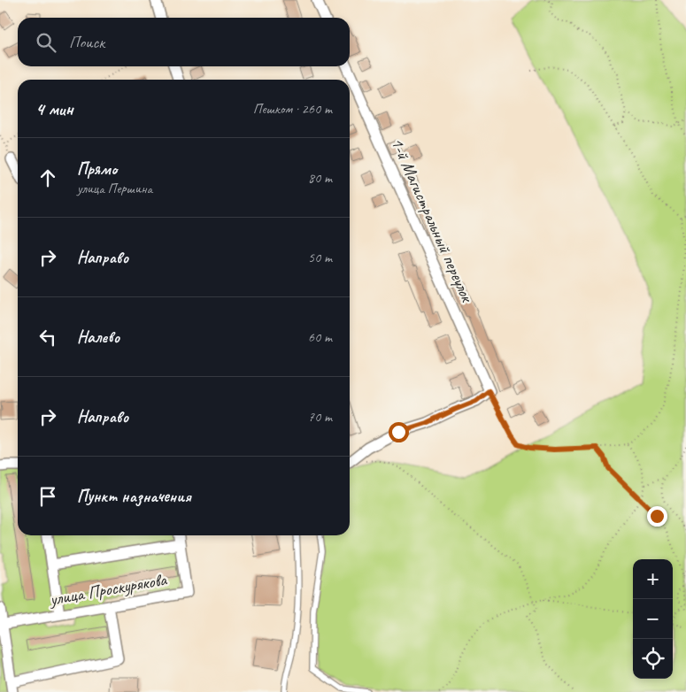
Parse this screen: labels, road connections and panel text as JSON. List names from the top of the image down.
{
  "streets": {
    "street": ["1-й Магистральный переулок", "улица Проскурякова"]
  },
  "page": {
    "search": "Поиск",
    "heading": ["4 мин", "Пешком · 260 m"],
    "list": [
      ["Прямо", "улица Першина", "80 m"],
      ["Направо", "50 m"],
      ["Налево", "60 m"],
      ["Направо", "70 m"],
      "Пункт назначения"
    ],
    "map_buttons": ["+", "−"]
  }
}
